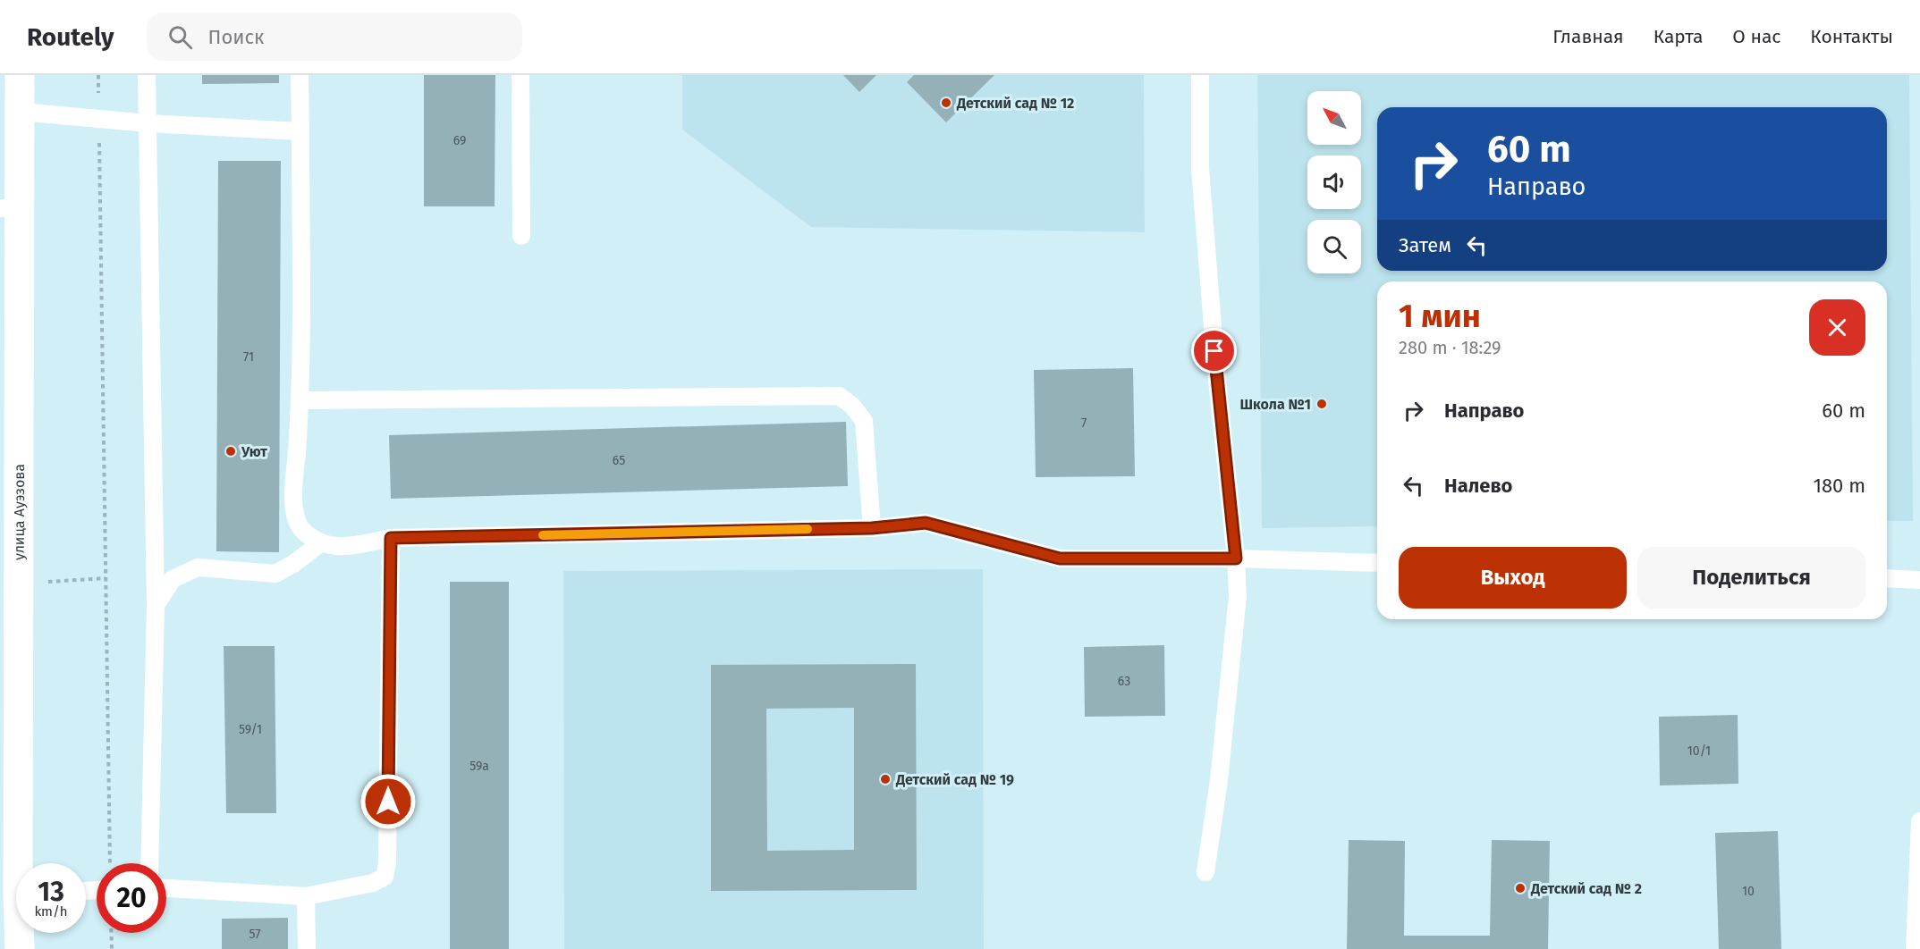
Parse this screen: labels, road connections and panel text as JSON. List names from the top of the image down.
{
  "streets": {
    "street": ["улица Ауэзова"]
  },
  "places": [
    "Детский сад № 12",
    "Школа №1",
    "Уют",
    "Детский сад № 19",
    "Детский сад № 2"
  ],
  "house_numbers": [
    "69",
    "71",
    "7",
    "65",
    "63",
    "59/1",
    "10/1",
    "59а",
    "10",
    "57"
  ],
  "north": "top left",
  "page": {
    "header": "Routely",
    "search": "Поиск",
    "nav": [
      "Главная",
      "Карта",
      "О нас",
      "Контакты"
    ],
    "turn": ["60 m", "Направо"],
    "then": "Затем",
    "heading": ["1 мин", "280 m · 18:29"],
    "list": [
      {
        "name": "Направо",
        "value": "60 m"
      },
      {
        "name": "Налево",
        "value": "180 m"
      }
    ],
    "buttons": ["Выход", "Поделиться"],
    "speed": "13 km/h",
    "limit": "20"
  }
}
